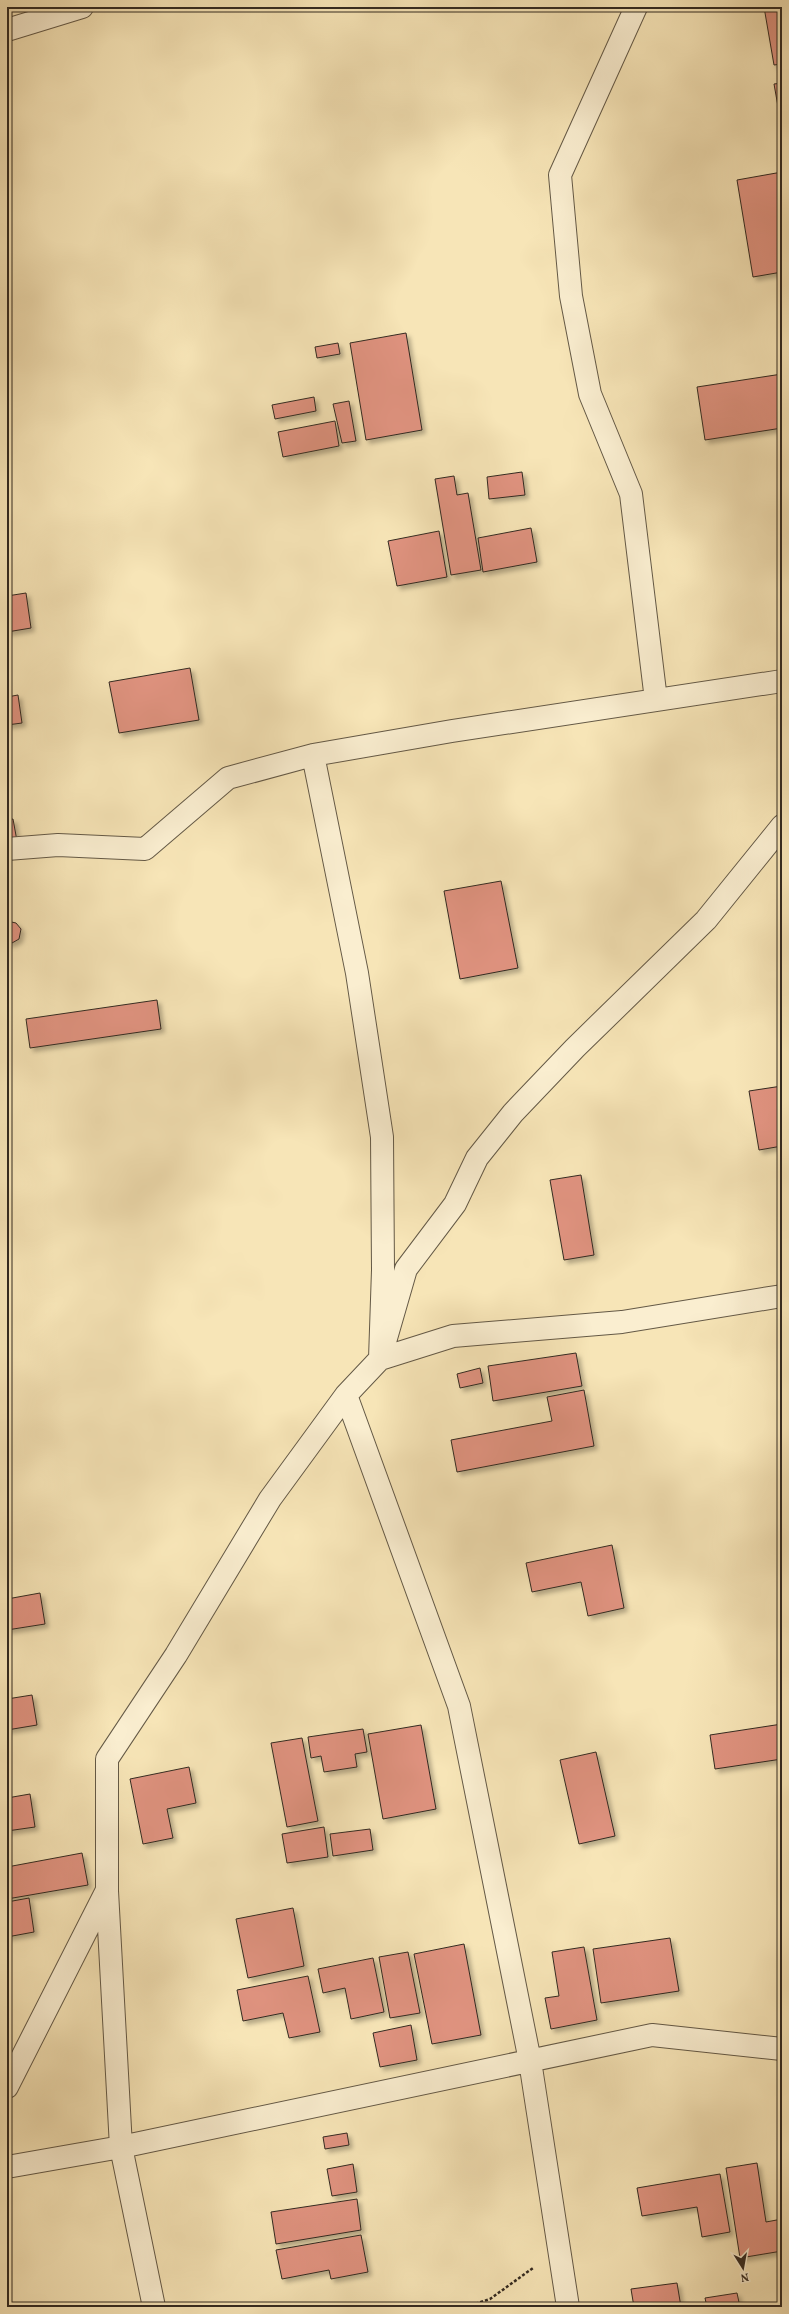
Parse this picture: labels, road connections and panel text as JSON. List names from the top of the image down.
{
  "north": "bottom"
}
